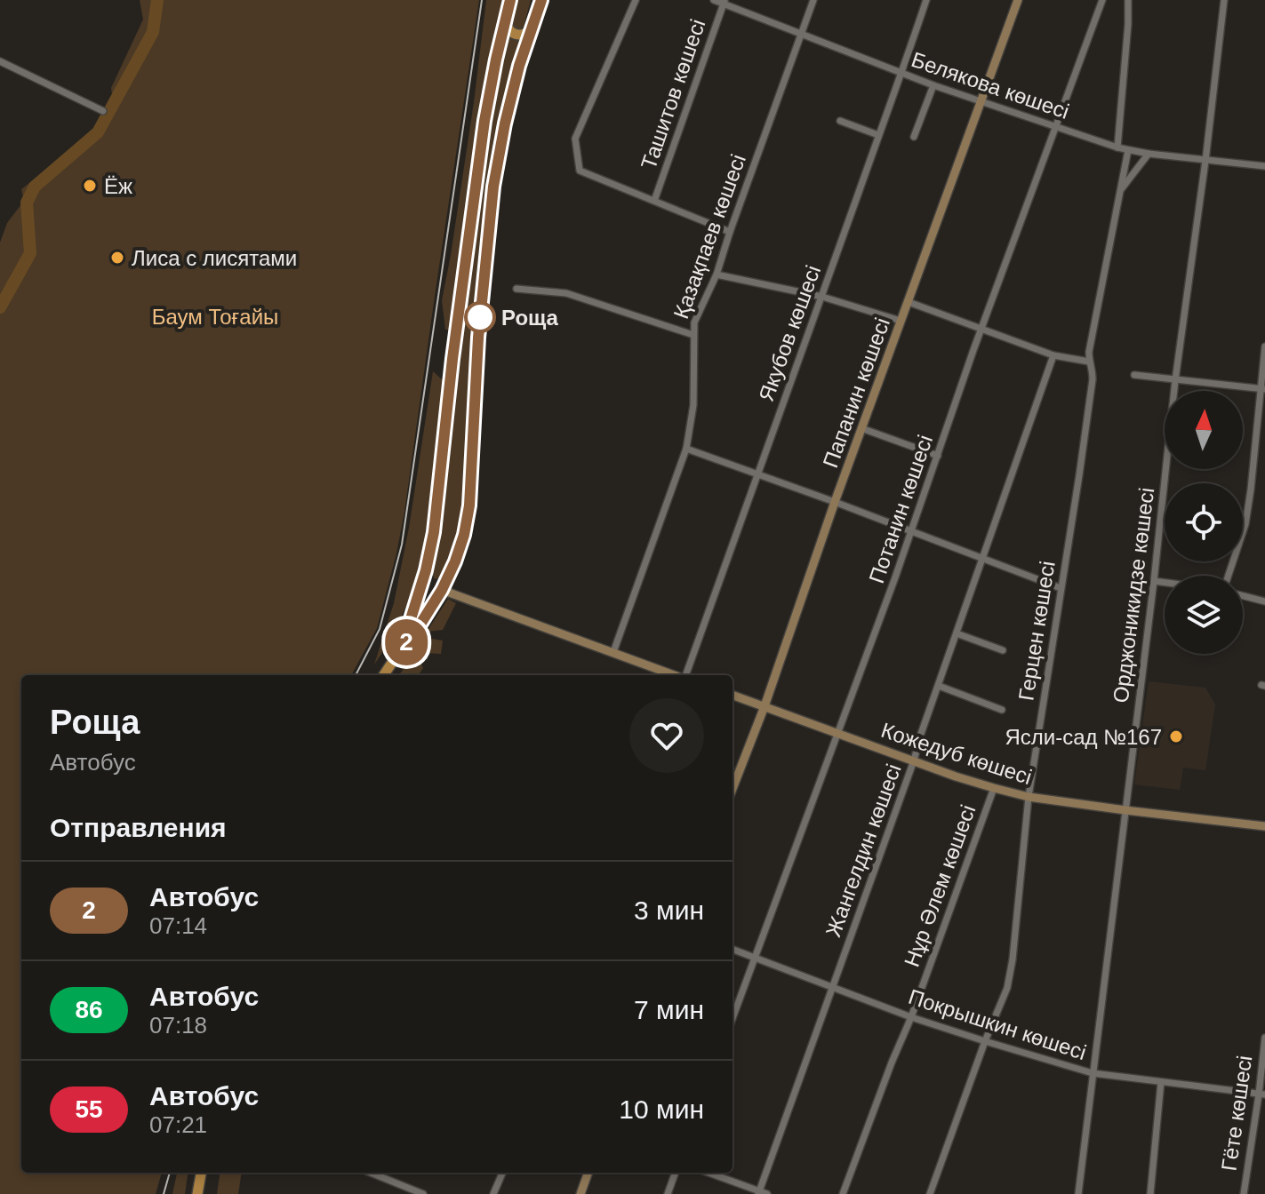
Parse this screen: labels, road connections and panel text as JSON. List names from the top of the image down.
{
  "streets": {
    "main road": ["Папанин көшесі", "Кожедуб көшесі"],
    "street": [
      "Белякова көшесі",
      "Ташитов көшесі",
      "Қазақпаев көшесі",
      "Якубов көшесі",
      "Потанин көшесі",
      "Орджоникидзе көшесі",
      "Герцен көшесі",
      "Жангелдин көшесі",
      "Нұр Әлем көшесі",
      "Покрышкин көшесі",
      "Гёте көшесі"
    ]
  },
  "crossings": [
    ["Белякова көшесі", "Ташитов көшесі"],
    ["Белякова көшесі", "Қазақпаев көшесі"],
    ["Белякова көшесі", "Якубов көшесі"],
    ["Белякова көшесі", "Папанин көшесі"],
    ["Белякова көшесі", "Потанин көшесі"],
    ["Белякова көшесі", "Орджоникидзе көшесі"],
    ["Белякова көшесі", "Герцен көшесі"],
    ["Папанин көшесі", "Кожедуб көшесі"],
    ["Потанин көшесі", "Кожедуб көшесі"],
    ["Потанин көшесі", "Покрышкин көшесі"],
    ["Орджоникидзе көшесі", "Кожедуб көшесі"],
    ["Орджоникидзе көшесі", "Покрышкин көшесі"],
    ["Герцен көшесі", "Кожедуб көшесі"],
    ["Герцен көшесі", "Покрышкин көшесі"],
    ["Кожедуб көшесі", "Жангелдин көшесі"],
    ["Кожедуб көшесі", "Нұр Әлем көшесі"],
    ["Жангелдин көшесі", "Покрышкин көшесі"],
    ["Нұр Әлем көшесі", "Покрышкин көшесі"],
    ["Покрышкин көшесі", "Гёте көшесі"]
  ],
  "parks": ["Баум Тоғайы"],
  "places": [
    "Ёж",
    "Лиса с лисятами",
    "Роща",
    "Ясли-сад №167"
  ],
  "lines": ["bus line 2"],
  "north": "top",
  "page": {
    "on_map": "2",
    "heading": [
      ["Роща", "Автобус"],
      "Отправления"
    ],
    "list": [
      {
        "mark": "2",
        "name": "Автобус",
        "note": "07:14",
        "value": "3 мин"
      },
      {
        "mark": "86",
        "name": "Автобус",
        "note": "07:18",
        "value": "7 мин"
      },
      {
        "mark": "55",
        "name": "Автобус",
        "note": "07:21",
        "value": "10 мин"
      }
    ]
  }
}
